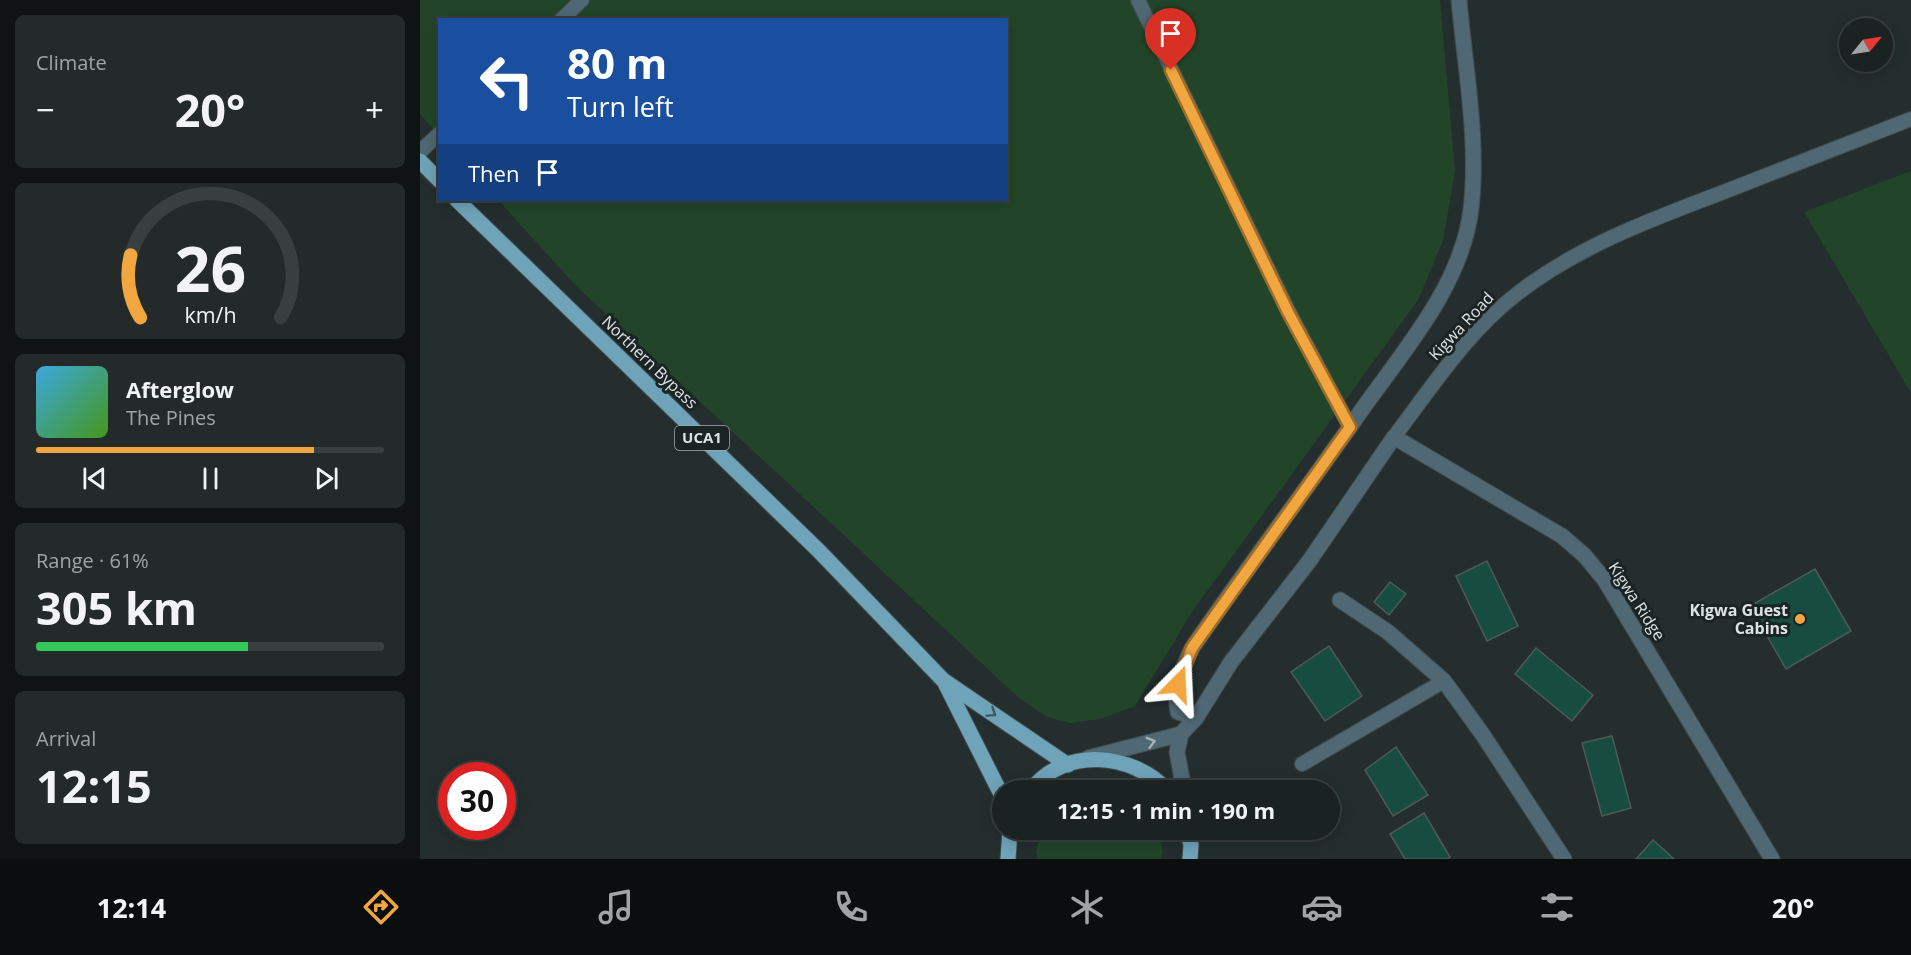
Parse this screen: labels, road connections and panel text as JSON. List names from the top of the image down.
{
  "streets": {
    "main road": ["Northern Bypass", "UCA1"],
    "street": ["Kigwa Road", "Kigwa Ridge"]
  },
  "crossings": [
    ["Kigwa Road", "Kigwa Ridge"],
    ["Northern Bypass", "UCA1"]
  ],
  "places": ["Kigwa Guest Cabins"],
  "north": "top right",
  "page": {
    "tile": [
      "Climate",
      ["Range · 61%", "305 km"],
      ["Arrival", "12:15"]
    ],
    "turn": ["80 m", "Turn left"],
    "heat": ["−", "20°", "+"],
    "then": "Then",
    "song": ["Afterglow", "The Pines"],
    "limit": "30",
    "trip": "12:15 · 1 min · 190 m",
    "tabs": ["12:14", "20°"],
    "gauge": ["26", "km/h"]
  }
}
